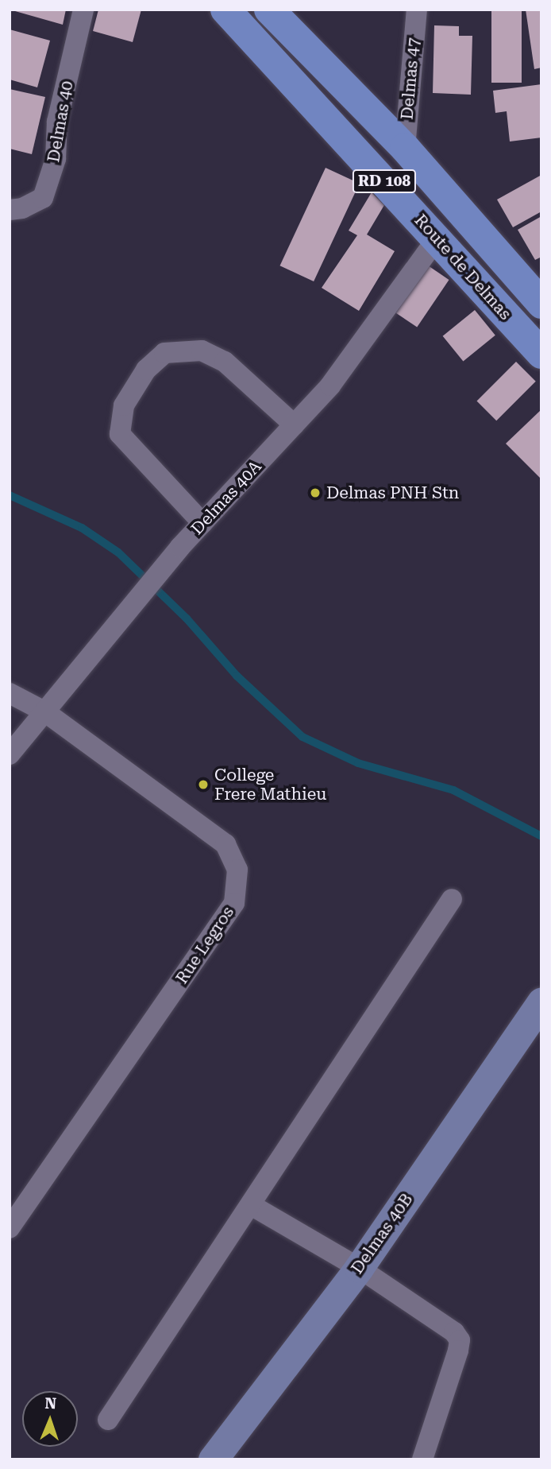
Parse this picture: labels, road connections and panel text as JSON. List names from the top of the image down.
{
  "streets": {
    "main road": ["RD 108", "Route de Delmas"],
    "street": [
      "Delmas 47",
      "Delmas 40",
      "Delmas 40A",
      "Rue Legros",
      "Delmas 40B"
    ]
  },
  "crossings": [
    ["Delmas 47", "Route de Delmas"],
    ["Route de Delmas", "Delmas 40A"],
    ["Delmas 40A", "Rue Legros"]
  ],
  "places": ["Delmas PNH Stn", "College Frere Mathieu"],
  "north": "top"
}
